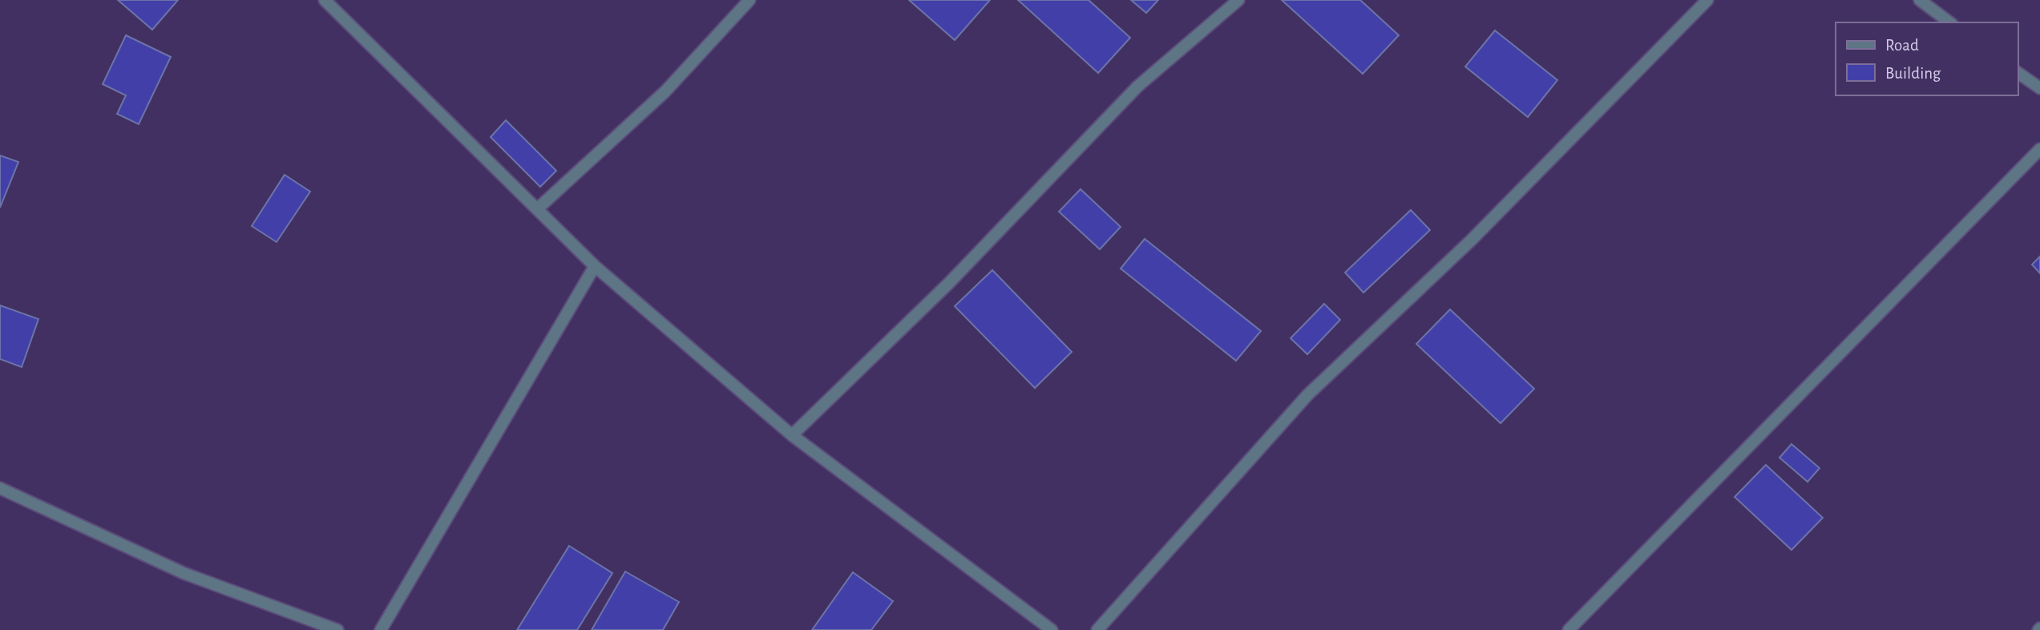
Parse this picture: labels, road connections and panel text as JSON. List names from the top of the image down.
{
  "legend": ["Road", "Building"]
}
